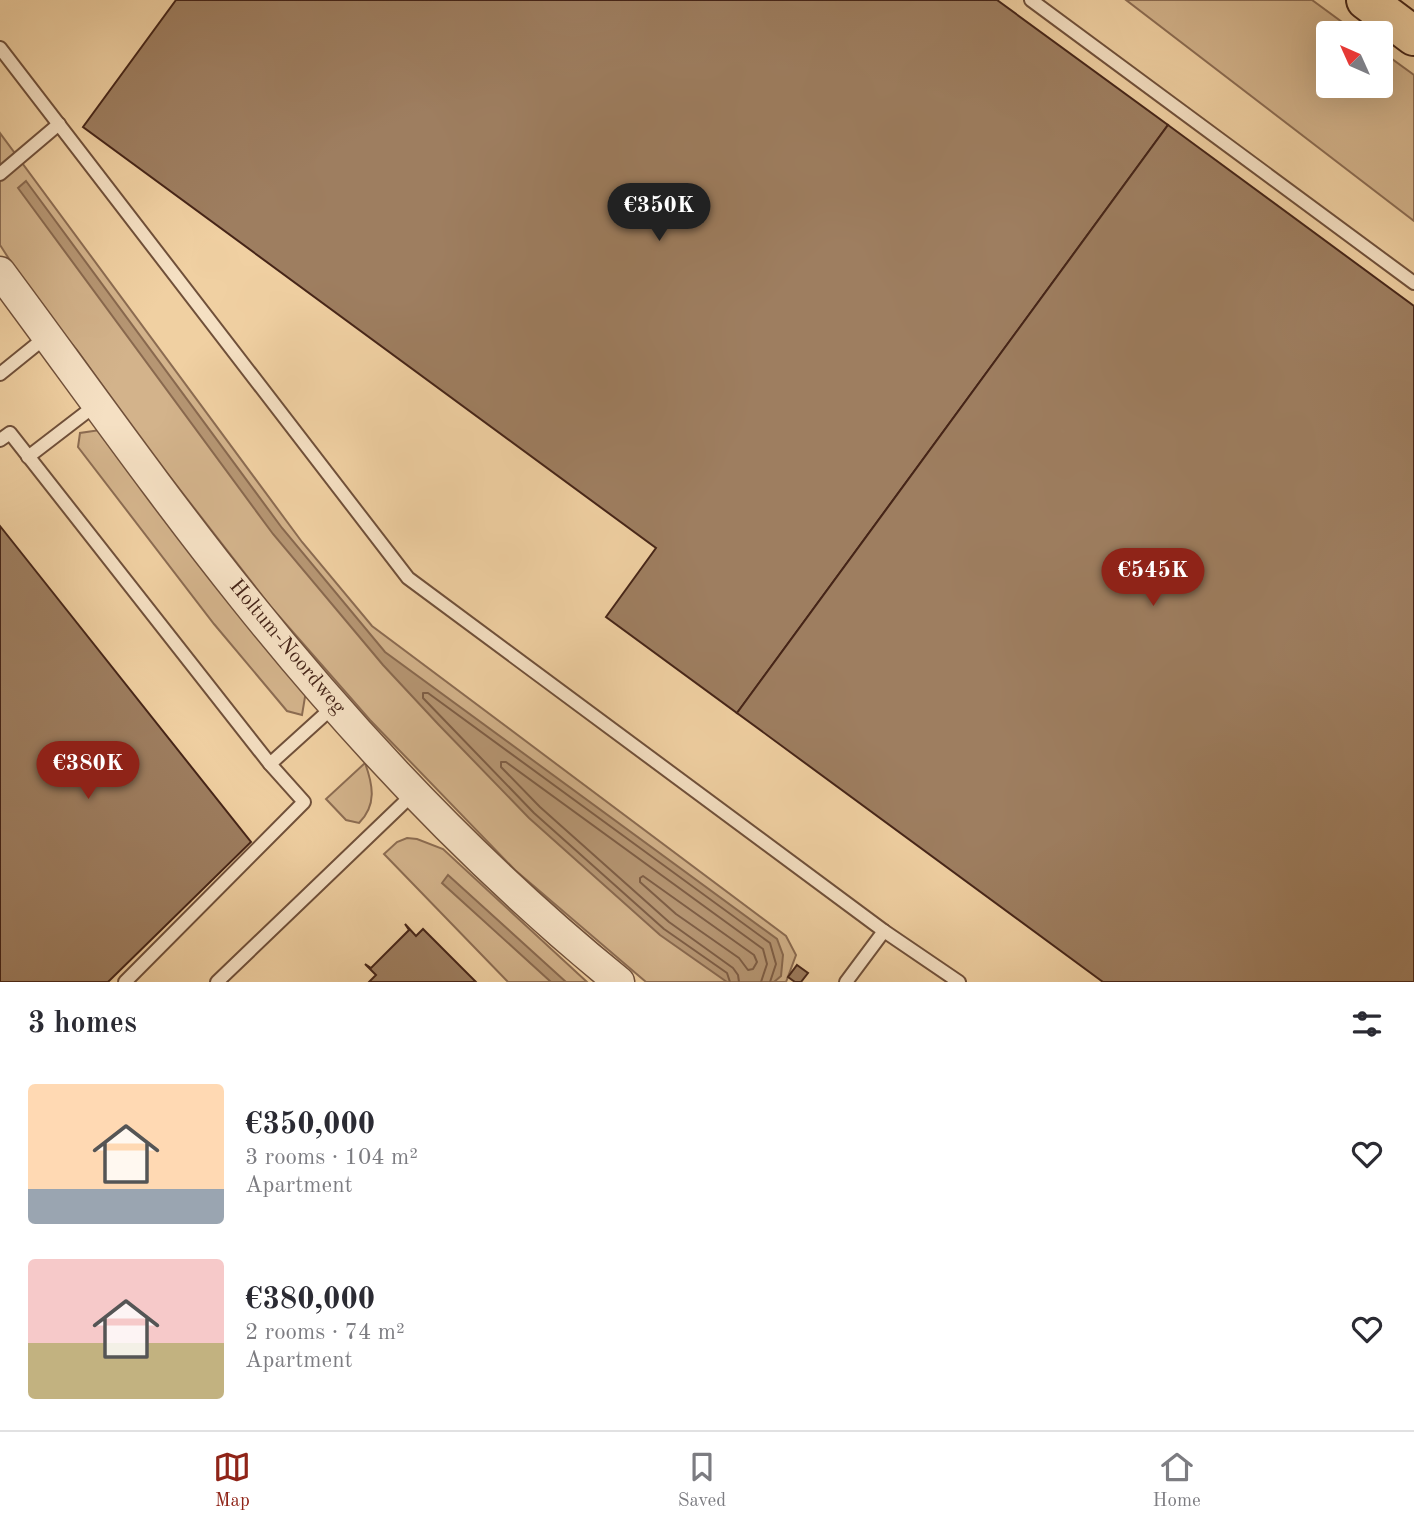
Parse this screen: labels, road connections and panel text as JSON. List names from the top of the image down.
{
  "streets": {
    "street": ["Holtum-Noordweg"]
  },
  "north": "top left",
  "page": {
    "price": ["€350K", "€545K", "€380K"],
    "heading": "3 homes",
    "list": [
      {
        "name": "€350,000",
        "note": "3 rooms · 104 m² · Apartment"
      },
      {
        "name": "€380,000",
        "note": "2 rooms · 74 m² · Apartment"
      }
    ],
    "tabs": ["Map", "Saved", "Home"]
  }
}
